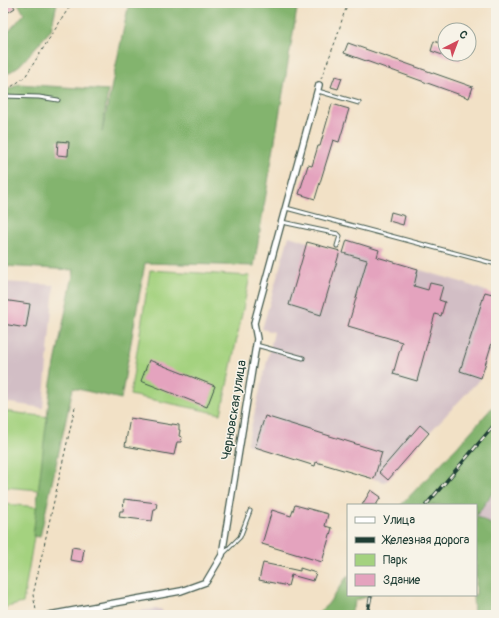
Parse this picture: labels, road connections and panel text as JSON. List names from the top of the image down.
{
  "streets": {
    "street": ["Черновская улица"]
  },
  "legend": [
    "Улица",
    "Железная дорога",
    "Парк",
    "Здание"
  ],
  "north": "top right"
}
